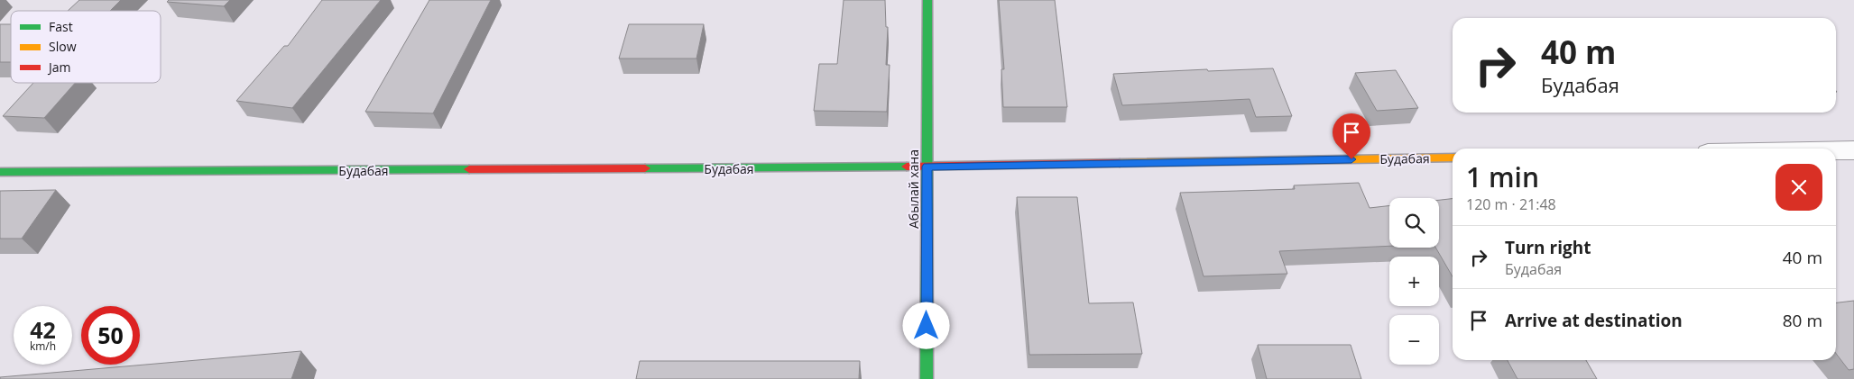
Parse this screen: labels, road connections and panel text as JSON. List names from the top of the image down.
{
  "streets": {
    "street": ["Будабая", "Абылай хана"]
  },
  "crossings": [
    ["Будабая", "Абылай хана"]
  ],
  "legend": ["Fast", "Slow", "Jam"],
  "page": {
    "turn": ["40 m", "Будабая"],
    "heading": ["1 min", "120 m · 21:48"],
    "map_buttons": ["+", "−"],
    "list": [
      {
        "name": "Turn right",
        "note": "Будабая",
        "value": "40 m"
      },
      {
        "name": "Arrive at destination",
        "value": "80 m"
      }
    ],
    "speed": "42 km/h",
    "limit": "50"
  }
}
